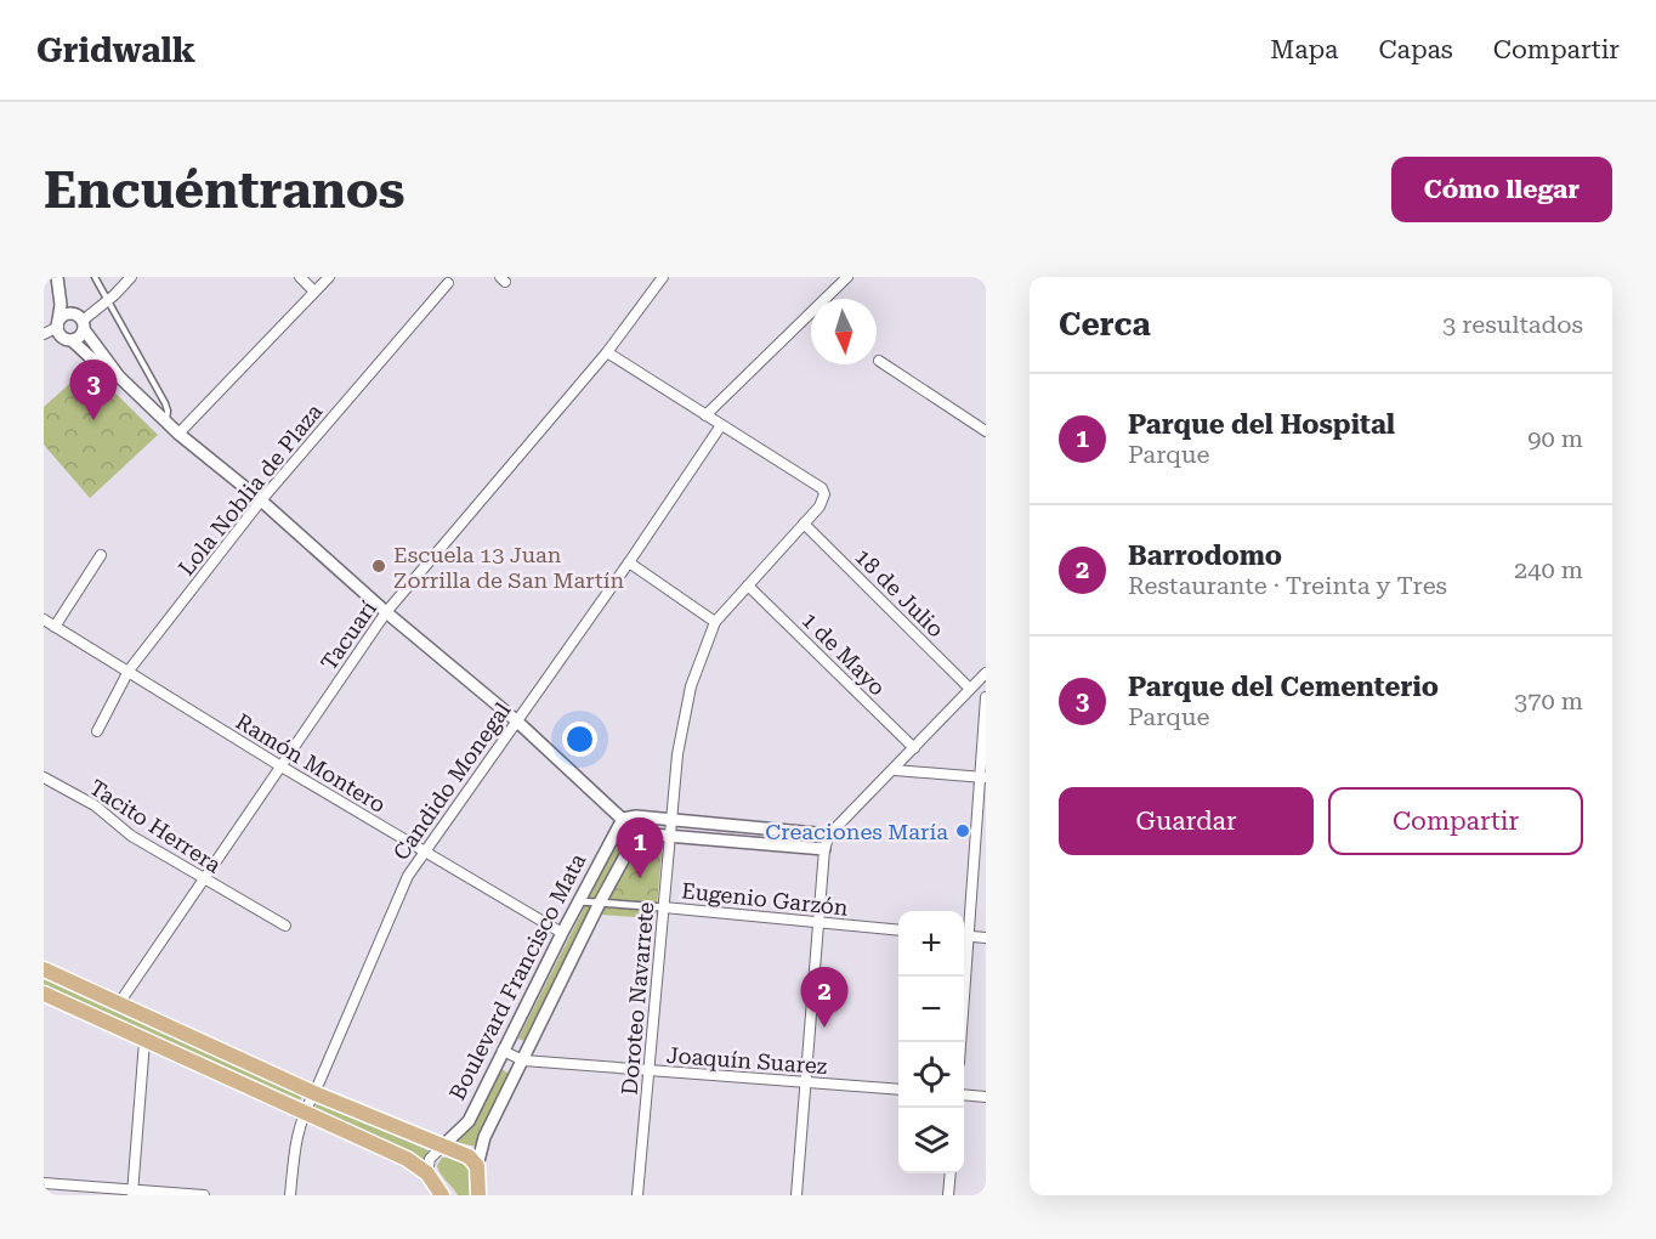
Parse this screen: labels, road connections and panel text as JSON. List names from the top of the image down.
{
  "streets": {
    "main road": ["Boulevard Francisco Mata"],
    "street": [
      "Lola Noblia de Plaza",
      "18 de Julio",
      "Tacuarí",
      "1 de Mayo",
      "Ramón Montero",
      "Candido Monegal",
      "Tacito Herrera",
      "Eugenio Garzón",
      "Doroteo Navarrete",
      "Joaquín Suarez"
    ]
  },
  "crossings": [
    ["Lola Noblia de Plaza", "Ramón Montero"],
    ["18 de Julio", "Doroteo Navarrete"],
    ["Tacuarí", "Ramón Montero"],
    ["Tacuarí", "Tacito Herrera"],
    ["1 de Mayo", "Doroteo Navarrete"],
    ["Ramón Montero", "Candido Monegal"],
    ["Ramón Montero", "Boulevard Francisco Mata"],
    ["Candido Monegal", "Doroteo Navarrete"],
    ["Eugenio Garzón", "Boulevard Francisco Mata"],
    ["Eugenio Garzón", "Doroteo Navarrete"],
    ["Boulevard Francisco Mata", "Joaquín Suarez"],
    ["Doroteo Navarrete", "Joaquín Suarez"]
  ],
  "places": ["Escuela 13 Juan Zorrilla de San Martín", "Creaciones María"],
  "north": "bottom",
  "page": {
    "header": "Gridwalk",
    "nav": ["Mapa", "Capas", "Compartir"],
    "buttons": [
      "Cómo llegar",
      ["Guardar", "Compartir"]
    ],
    "title": "Encuéntranos",
    "heading": ["Cerca", "3 resultados"],
    "pins": ["3", "1", "2"],
    "list": [
      {
        "mark": "1",
        "name": "Parque del Hospital",
        "note": "Parque",
        "value": "90 m"
      },
      {
        "mark": "2",
        "name": "Barrodomo",
        "note": "Restaurante · Treinta y Tres",
        "value": "240 m"
      },
      {
        "mark": "3",
        "name": "Parque del Cementerio",
        "note": "Parque",
        "value": "370 m"
      }
    ],
    "map_buttons": ["+", "−"]
  }
}
